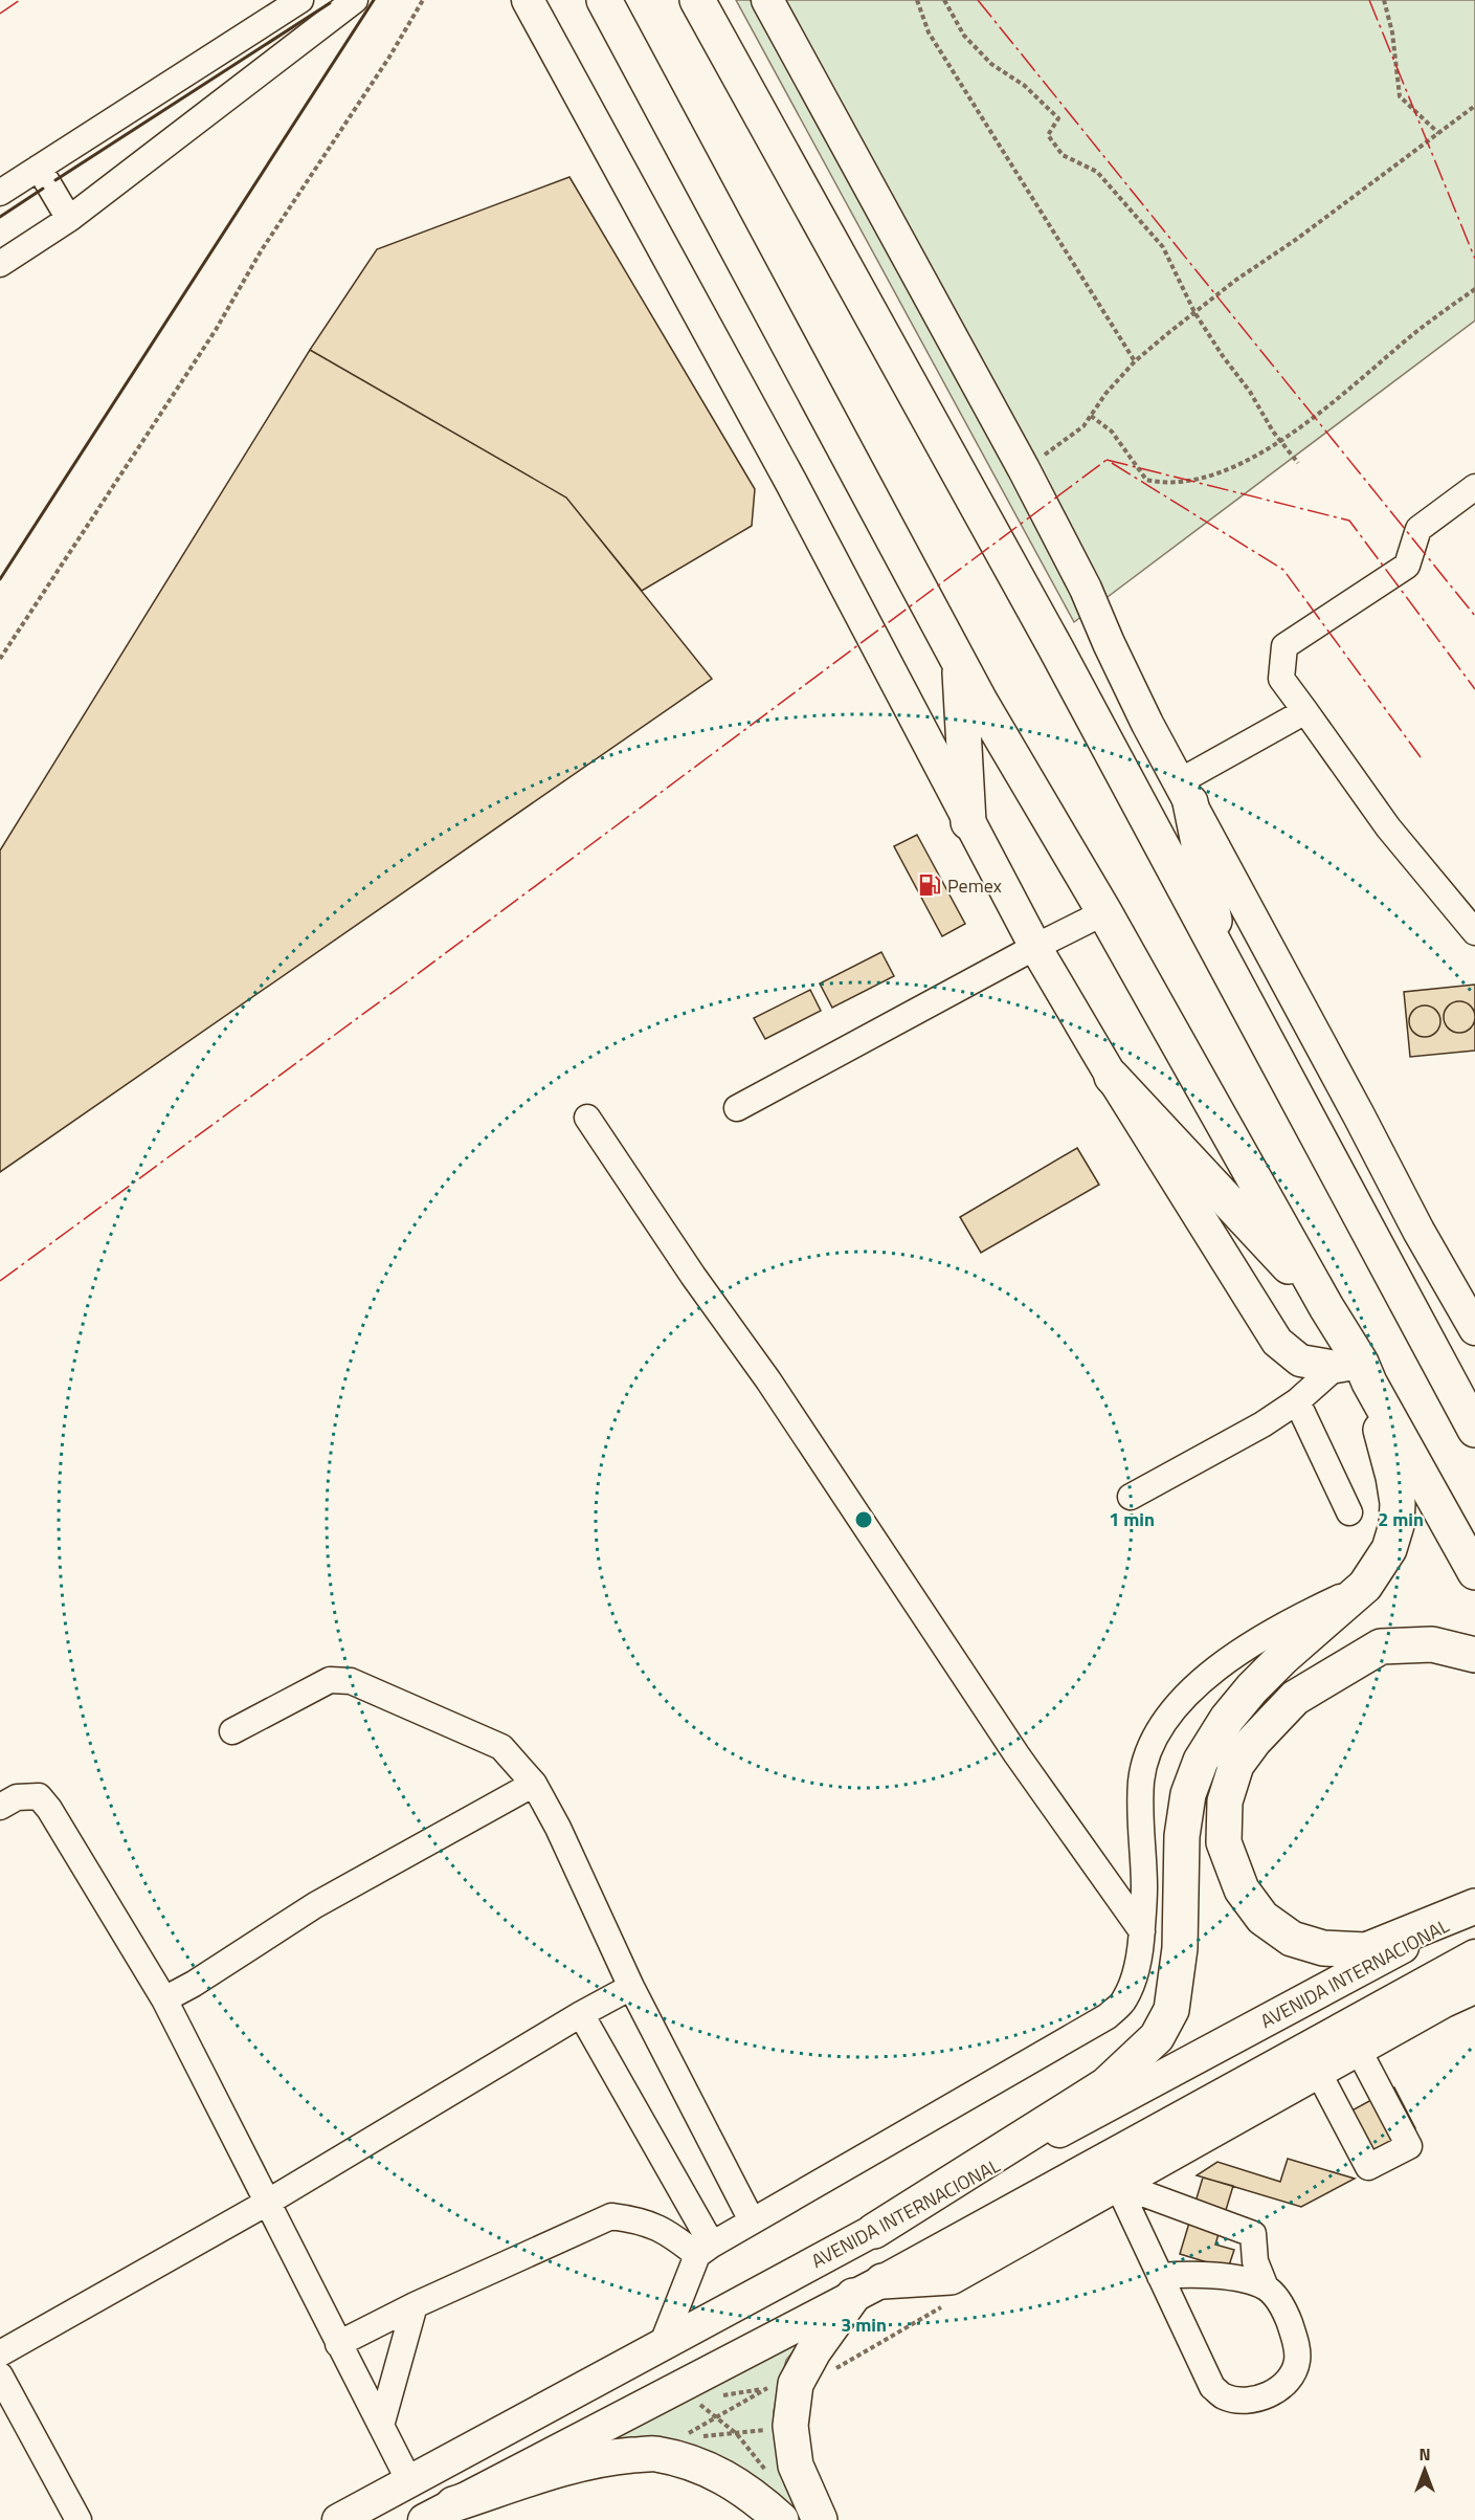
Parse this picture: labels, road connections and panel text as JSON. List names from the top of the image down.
{
  "streets": {
    "main road": ["AVENIDA INTERNACIONAL"]
  },
  "places": {
    "fuel station": ["Pemex"]
  },
  "north": "top",
  "rings": ["1 min", "2 min", "3 min"]
}
